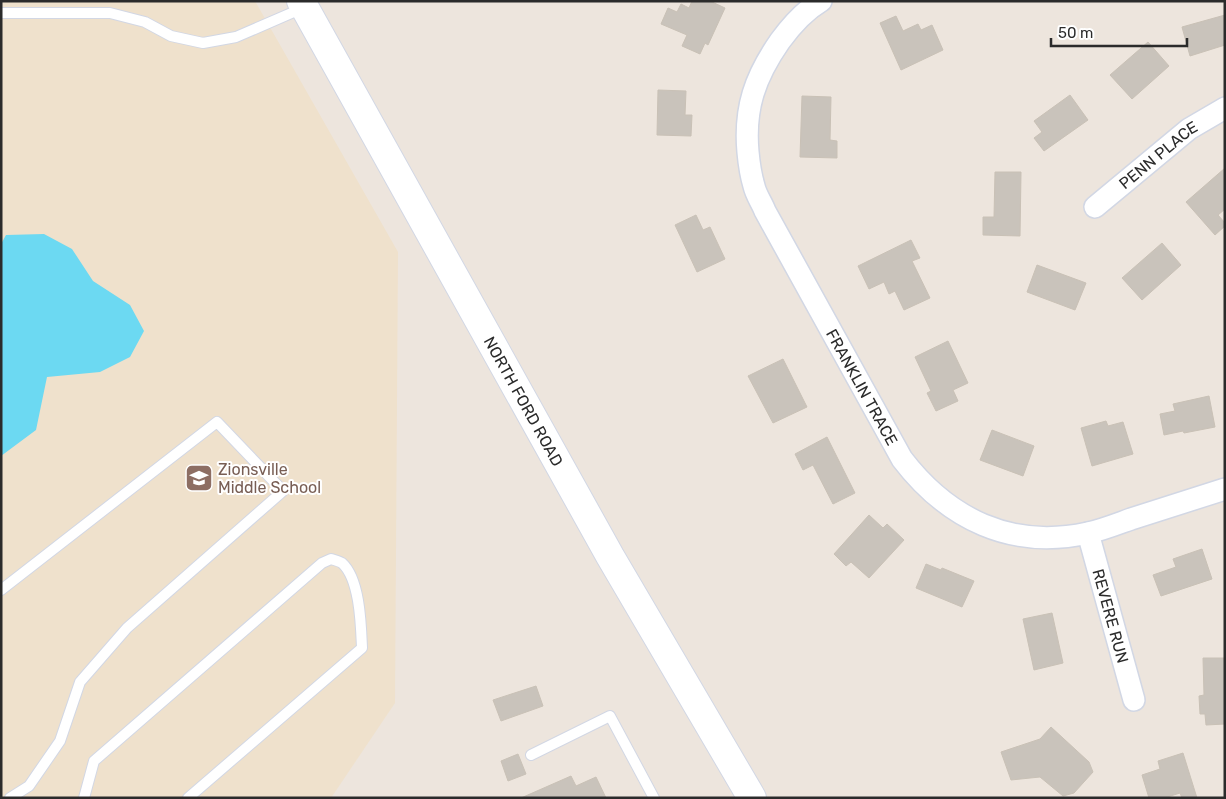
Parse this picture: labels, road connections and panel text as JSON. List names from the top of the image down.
{
  "streets": {
    "main road": ["NORTH FORD ROAD"],
    "street": ["PENN PLACE", "FRANKLIN TRACE", "REVERE RUN"]
  },
  "crossings": [
    ["FRANKLIN TRACE", "REVERE RUN"]
  ],
  "places": {
    "school or university": ["Zionsville Middle School"]
  },
  "scale_bar": "50 m"
}
